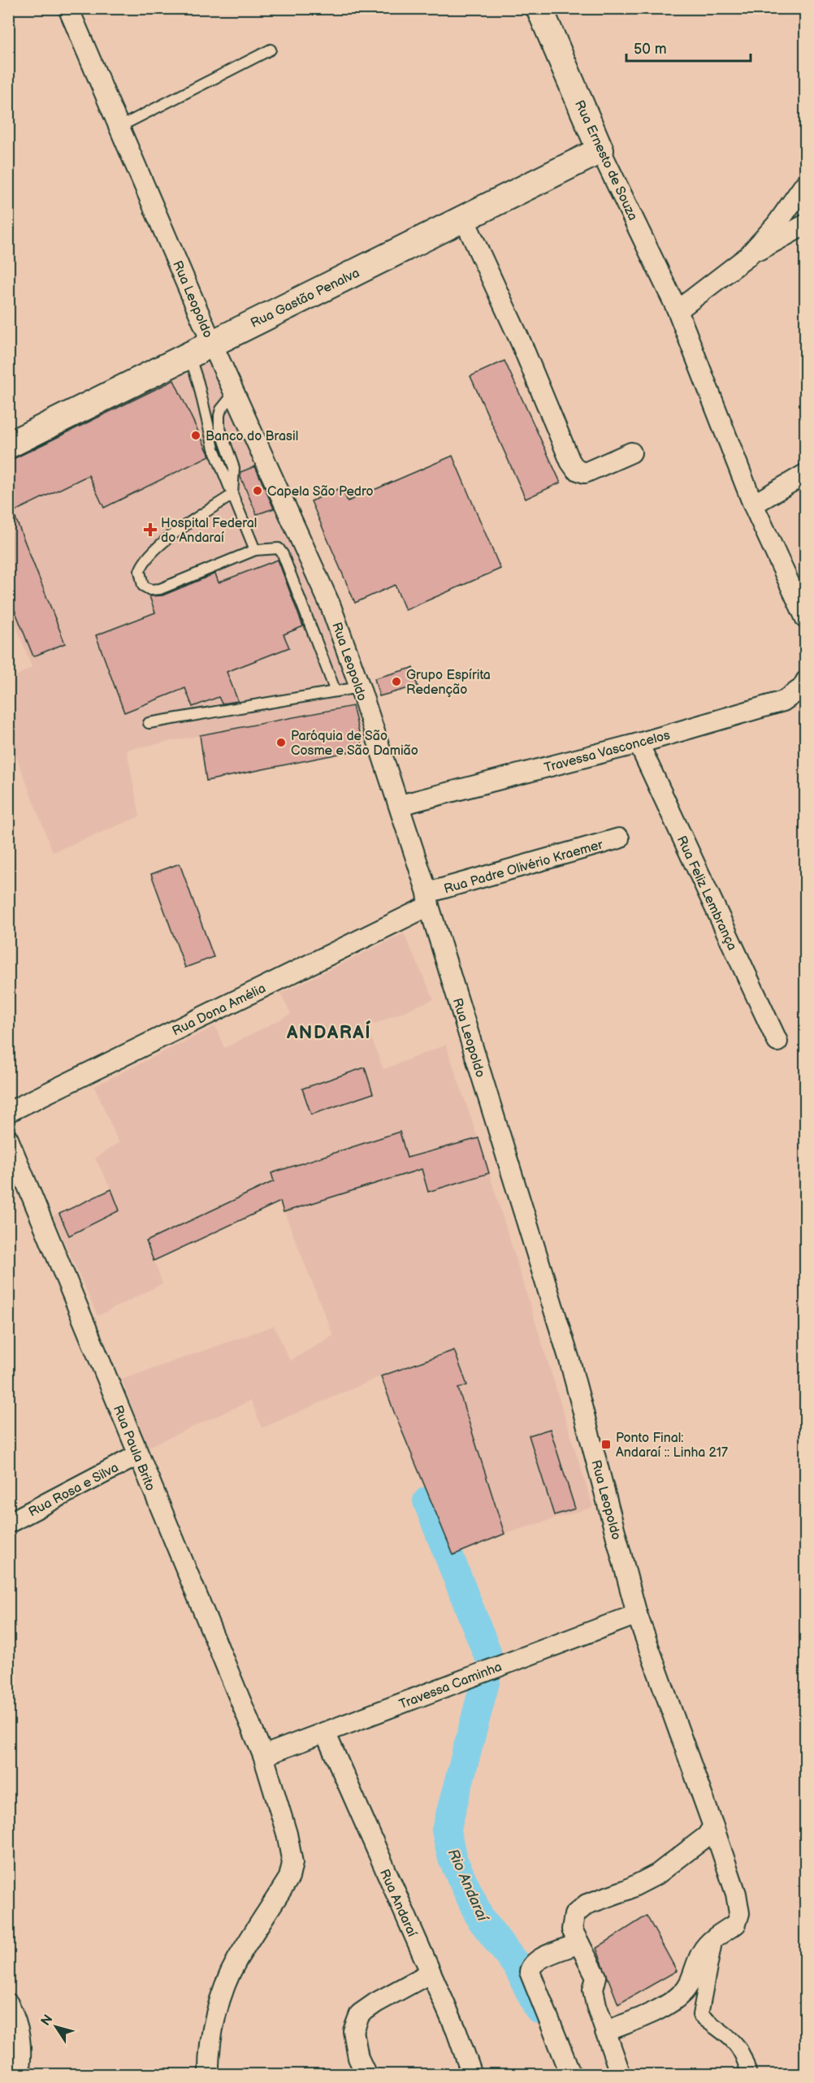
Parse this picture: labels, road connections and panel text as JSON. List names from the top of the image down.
{
  "streets": {
    "street": [
      "Rua Ernesto de Souza",
      "Rua Gastão Penalva",
      "Rua Leopoldo",
      "Travessa Vasconcelos",
      "Rua Padre Olivério Kraemer",
      "Rua Feliz Lembrança",
      "Rua Dona Amélia",
      "Rua Paula Brito",
      "Rua Rosa e Silva",
      "Travessa Caminha",
      "Rua Andaraí"
    ]
  },
  "crossings": [
    ["Rua Ernesto de Souza", "Rua Gastão Penalva"],
    ["Rua Gastão Penalva", "Rua Leopoldo"],
    ["Rua Leopoldo", "Travessa Vasconcelos"],
    ["Rua Leopoldo", "Rua Padre Olivério Kraemer"],
    ["Rua Leopoldo", "Rua Dona Amélia"],
    ["Rua Leopoldo", "Travessa Caminha"],
    ["Travessa Vasconcelos", "Rua Feliz Lembrança"],
    ["Rua Padre Olivério Kraemer", "Rua Dona Amélia"],
    ["Rua Paula Brito", "Rua Rosa e Silva"],
    ["Rua Paula Brito", "Travessa Caminha"],
    ["Travessa Caminha", "Rua Andaraí"]
  ],
  "districts": ["ANDARAÍ"],
  "water": ["Rio Andaraí"],
  "places": {
    "other": [
      "Banco do Brasil",
      "Capela São Pedro",
      "Grupo Espírita Redenção",
      "Paróquia de São Cosme e São Damião"
    ],
    "health": ["Hospital Federal do Andaraí"],
    "transit": ["Ponto Final: Andaraí :: Linha 217"]
  },
  "scale_bar": "50 m",
  "north": "top left"
}
